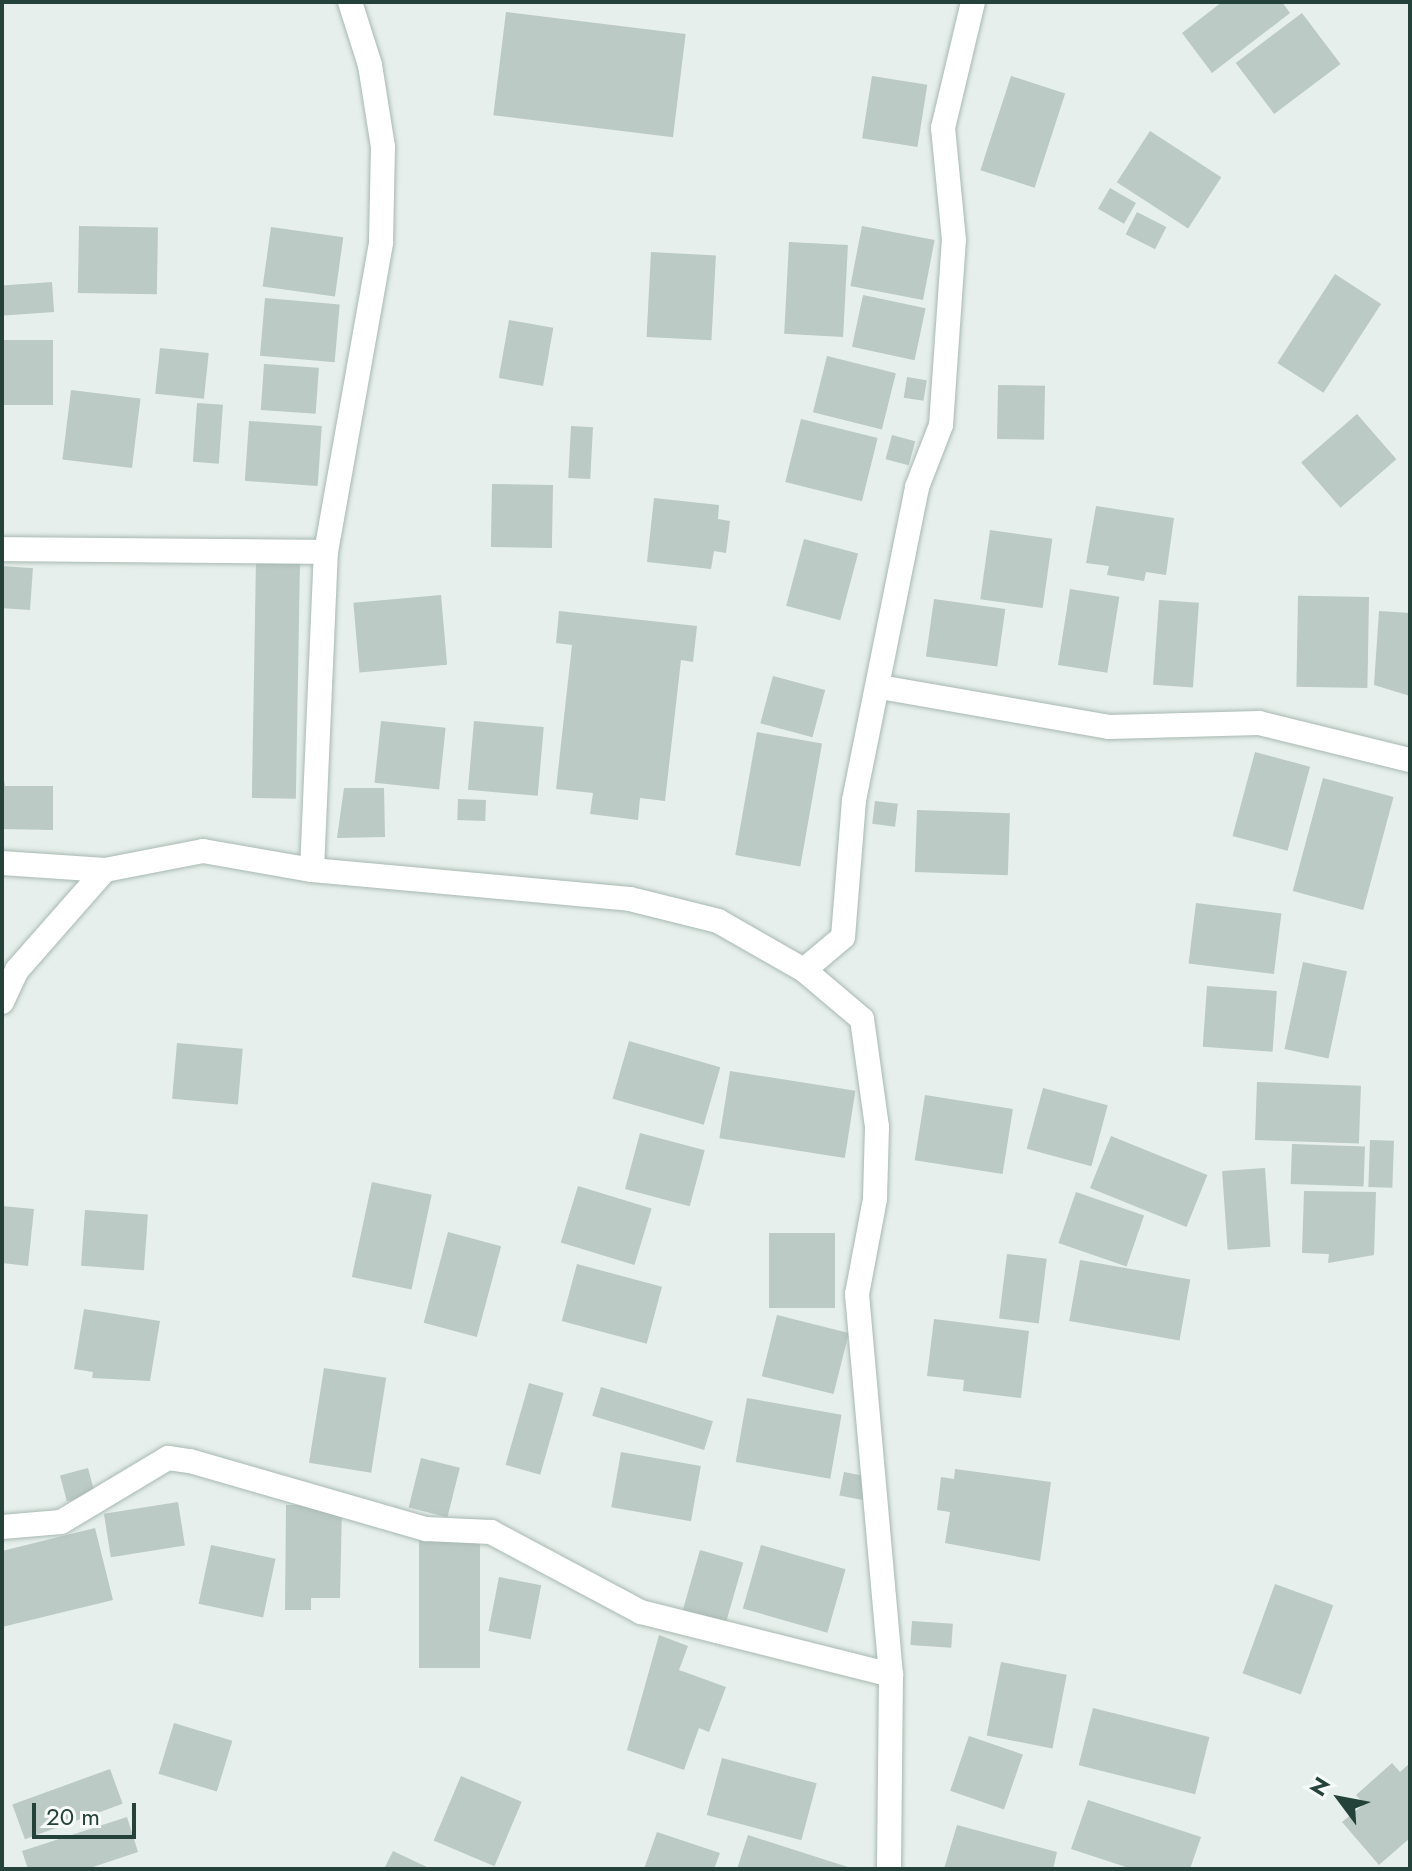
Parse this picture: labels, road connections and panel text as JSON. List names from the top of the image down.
{
  "scale_bar": "20 m",
  "north": "top left"
}
